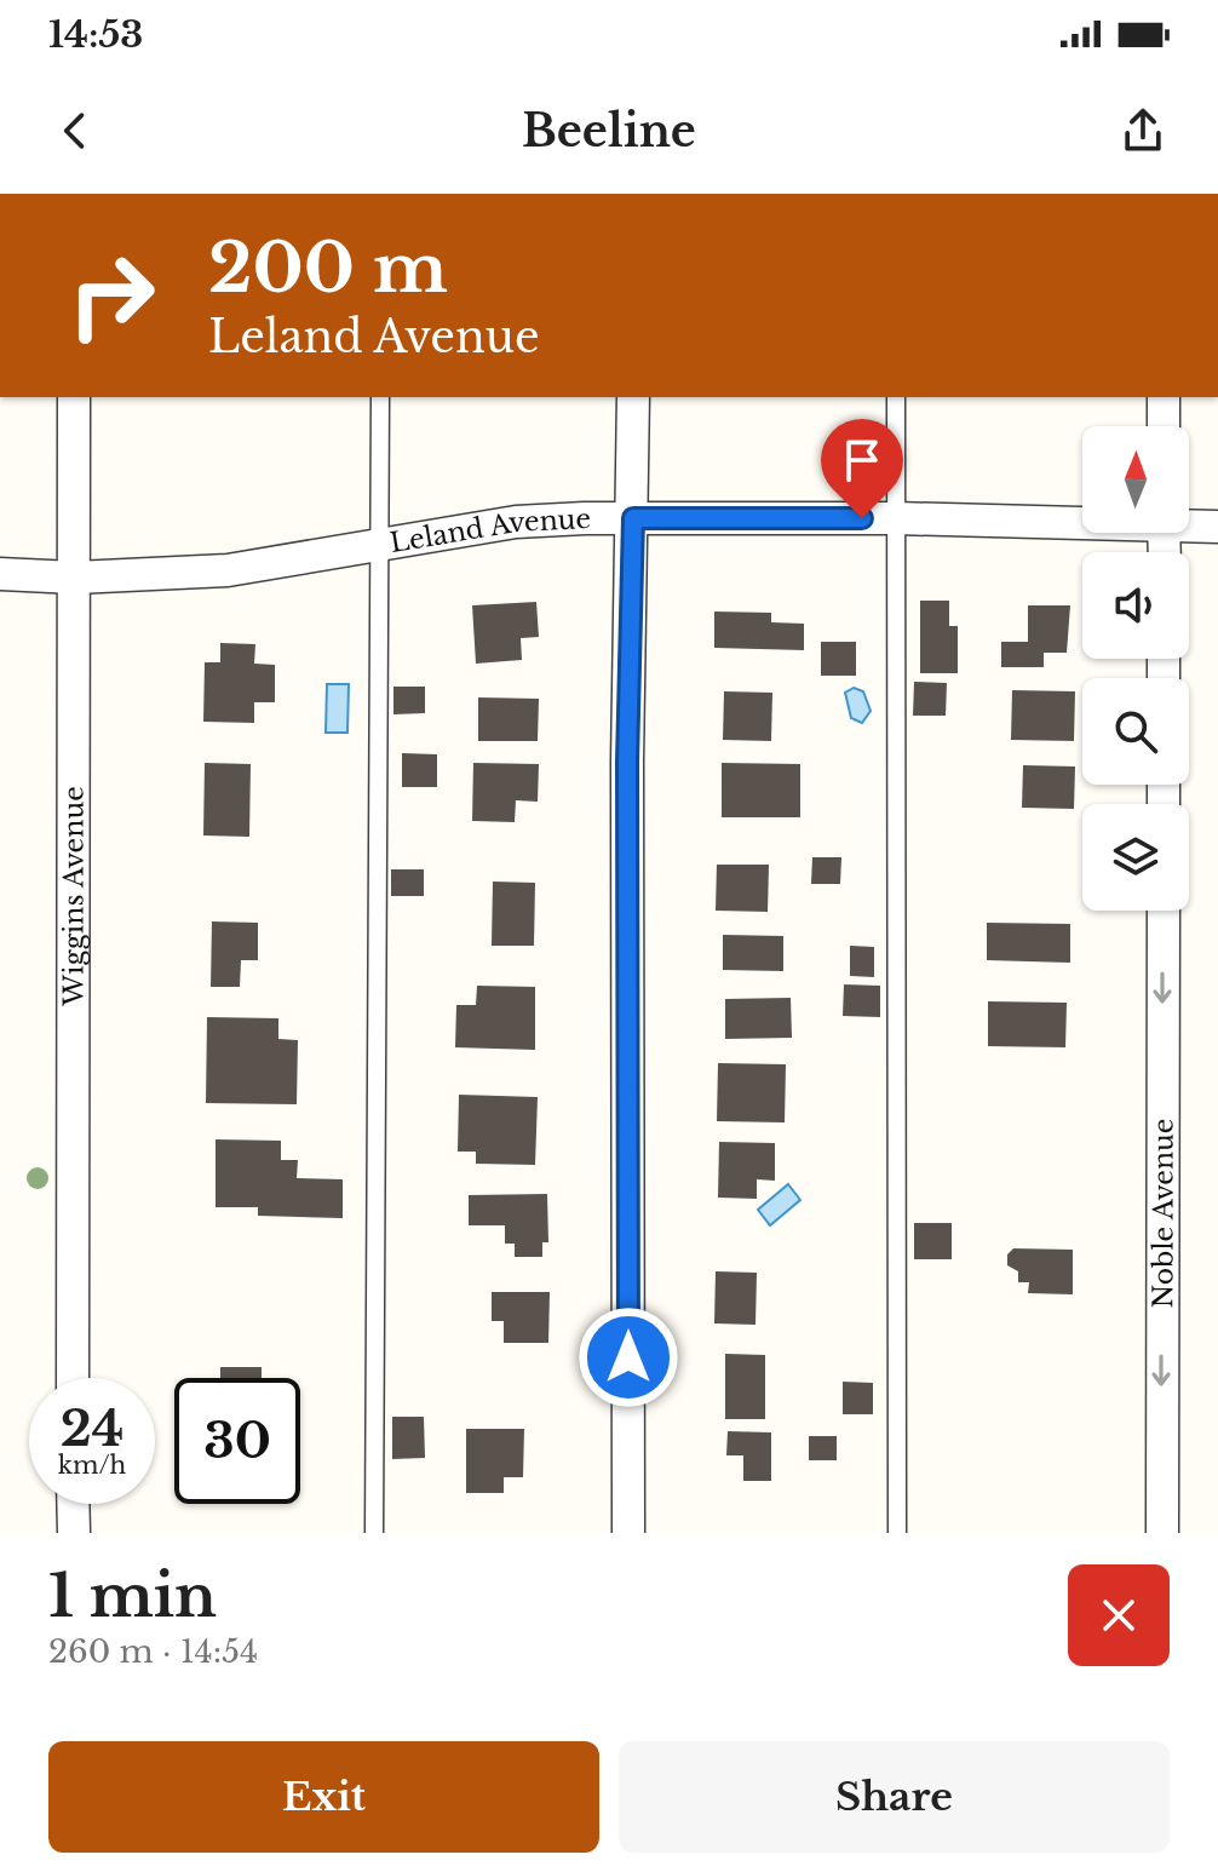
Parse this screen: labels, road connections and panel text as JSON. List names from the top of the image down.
{
  "streets": {
    "street": ["Leland Avenue", "Wiggins Avenue", "Noble Avenue"]
  },
  "crossings": [
    ["Leland Avenue", "Wiggins Avenue"]
  ],
  "one_way": ["Noble Avenue"],
  "north": "top",
  "page": {
    "status": "14:53",
    "header": "Beeline",
    "turn": ["200 m", "Leland Avenue"],
    "speed": "24 km/h",
    "limit": "30",
    "heading": ["1 min", "260 m · 14:54"],
    "buttons": ["Exit", "Share"]
  }
}
